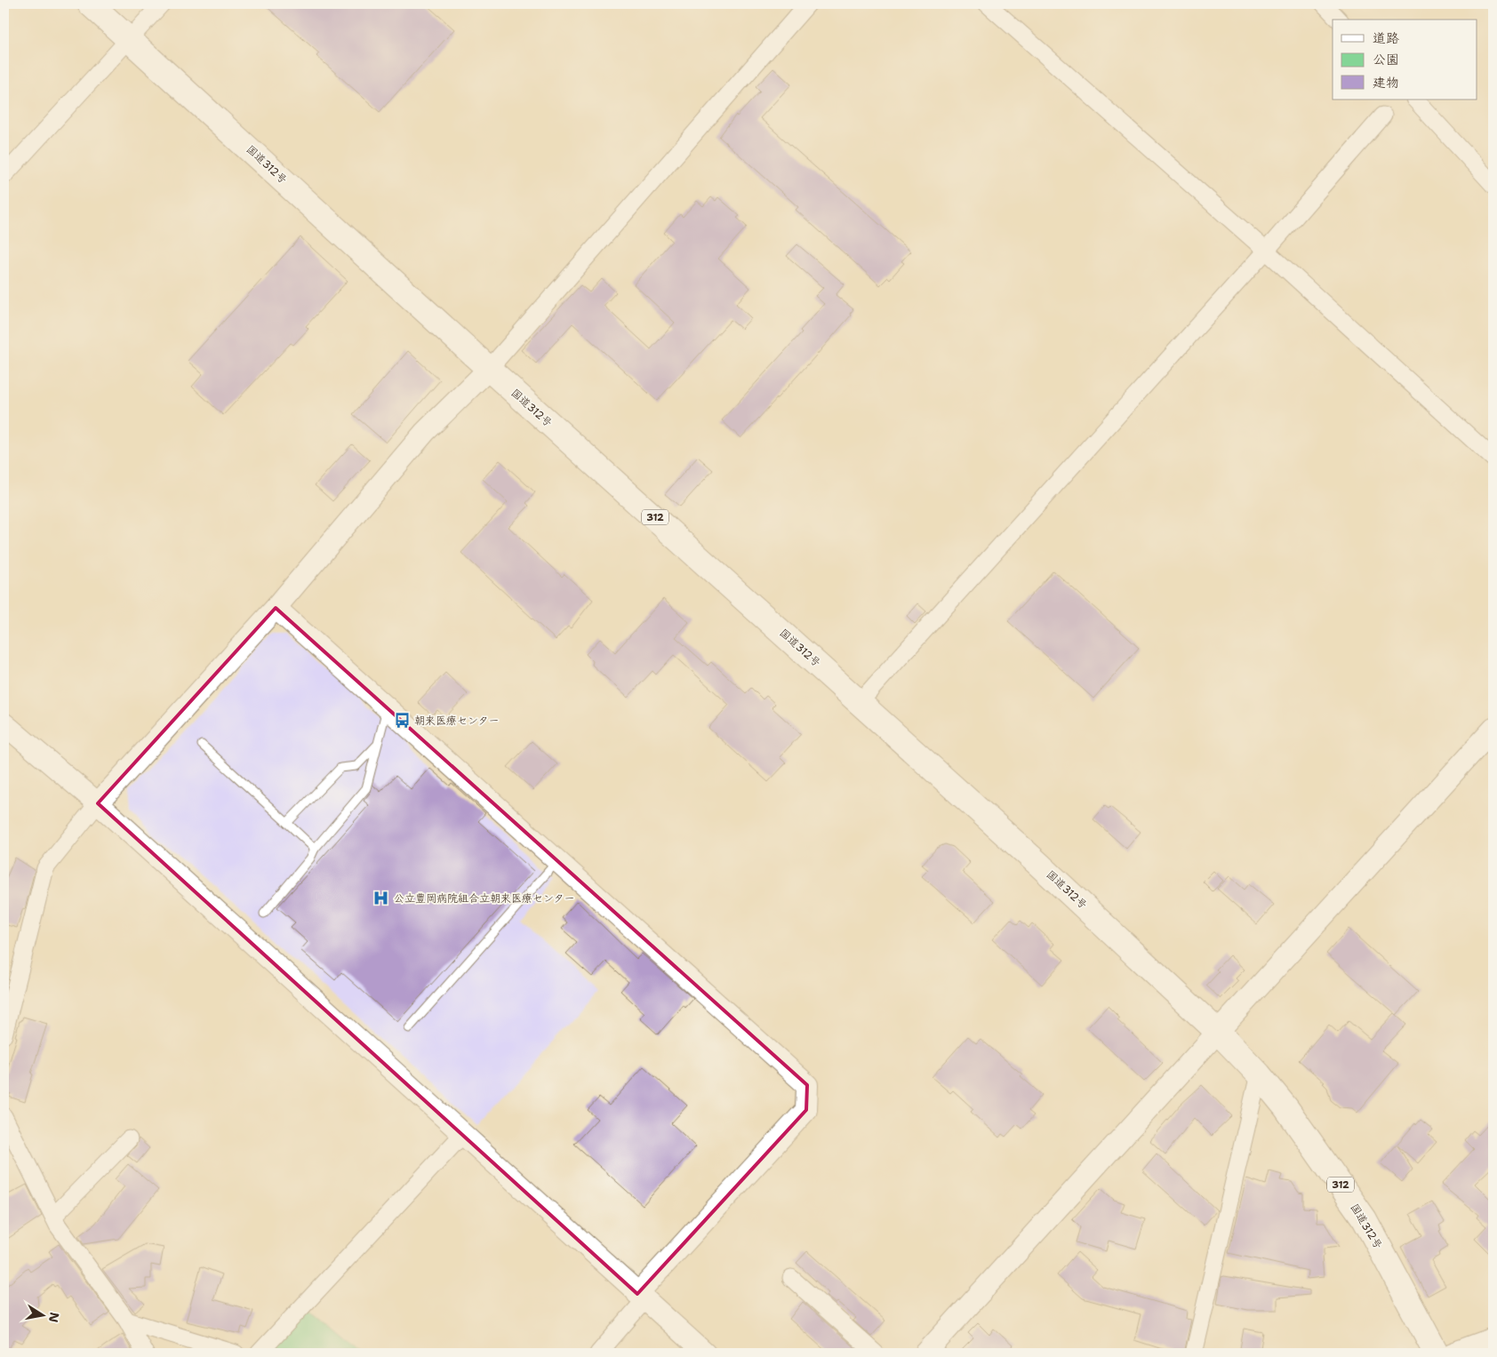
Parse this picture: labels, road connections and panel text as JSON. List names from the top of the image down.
{
  "streets": {
    "highway": ["国道312号", "312"]
  },
  "places": {
    "bus stop": ["朝来医療センター"],
    "hospital": ["公立豊岡病院組合立朝来医療センター"]
  },
  "legend": ["道路", "公園", "建物"],
  "north": "right"
}
